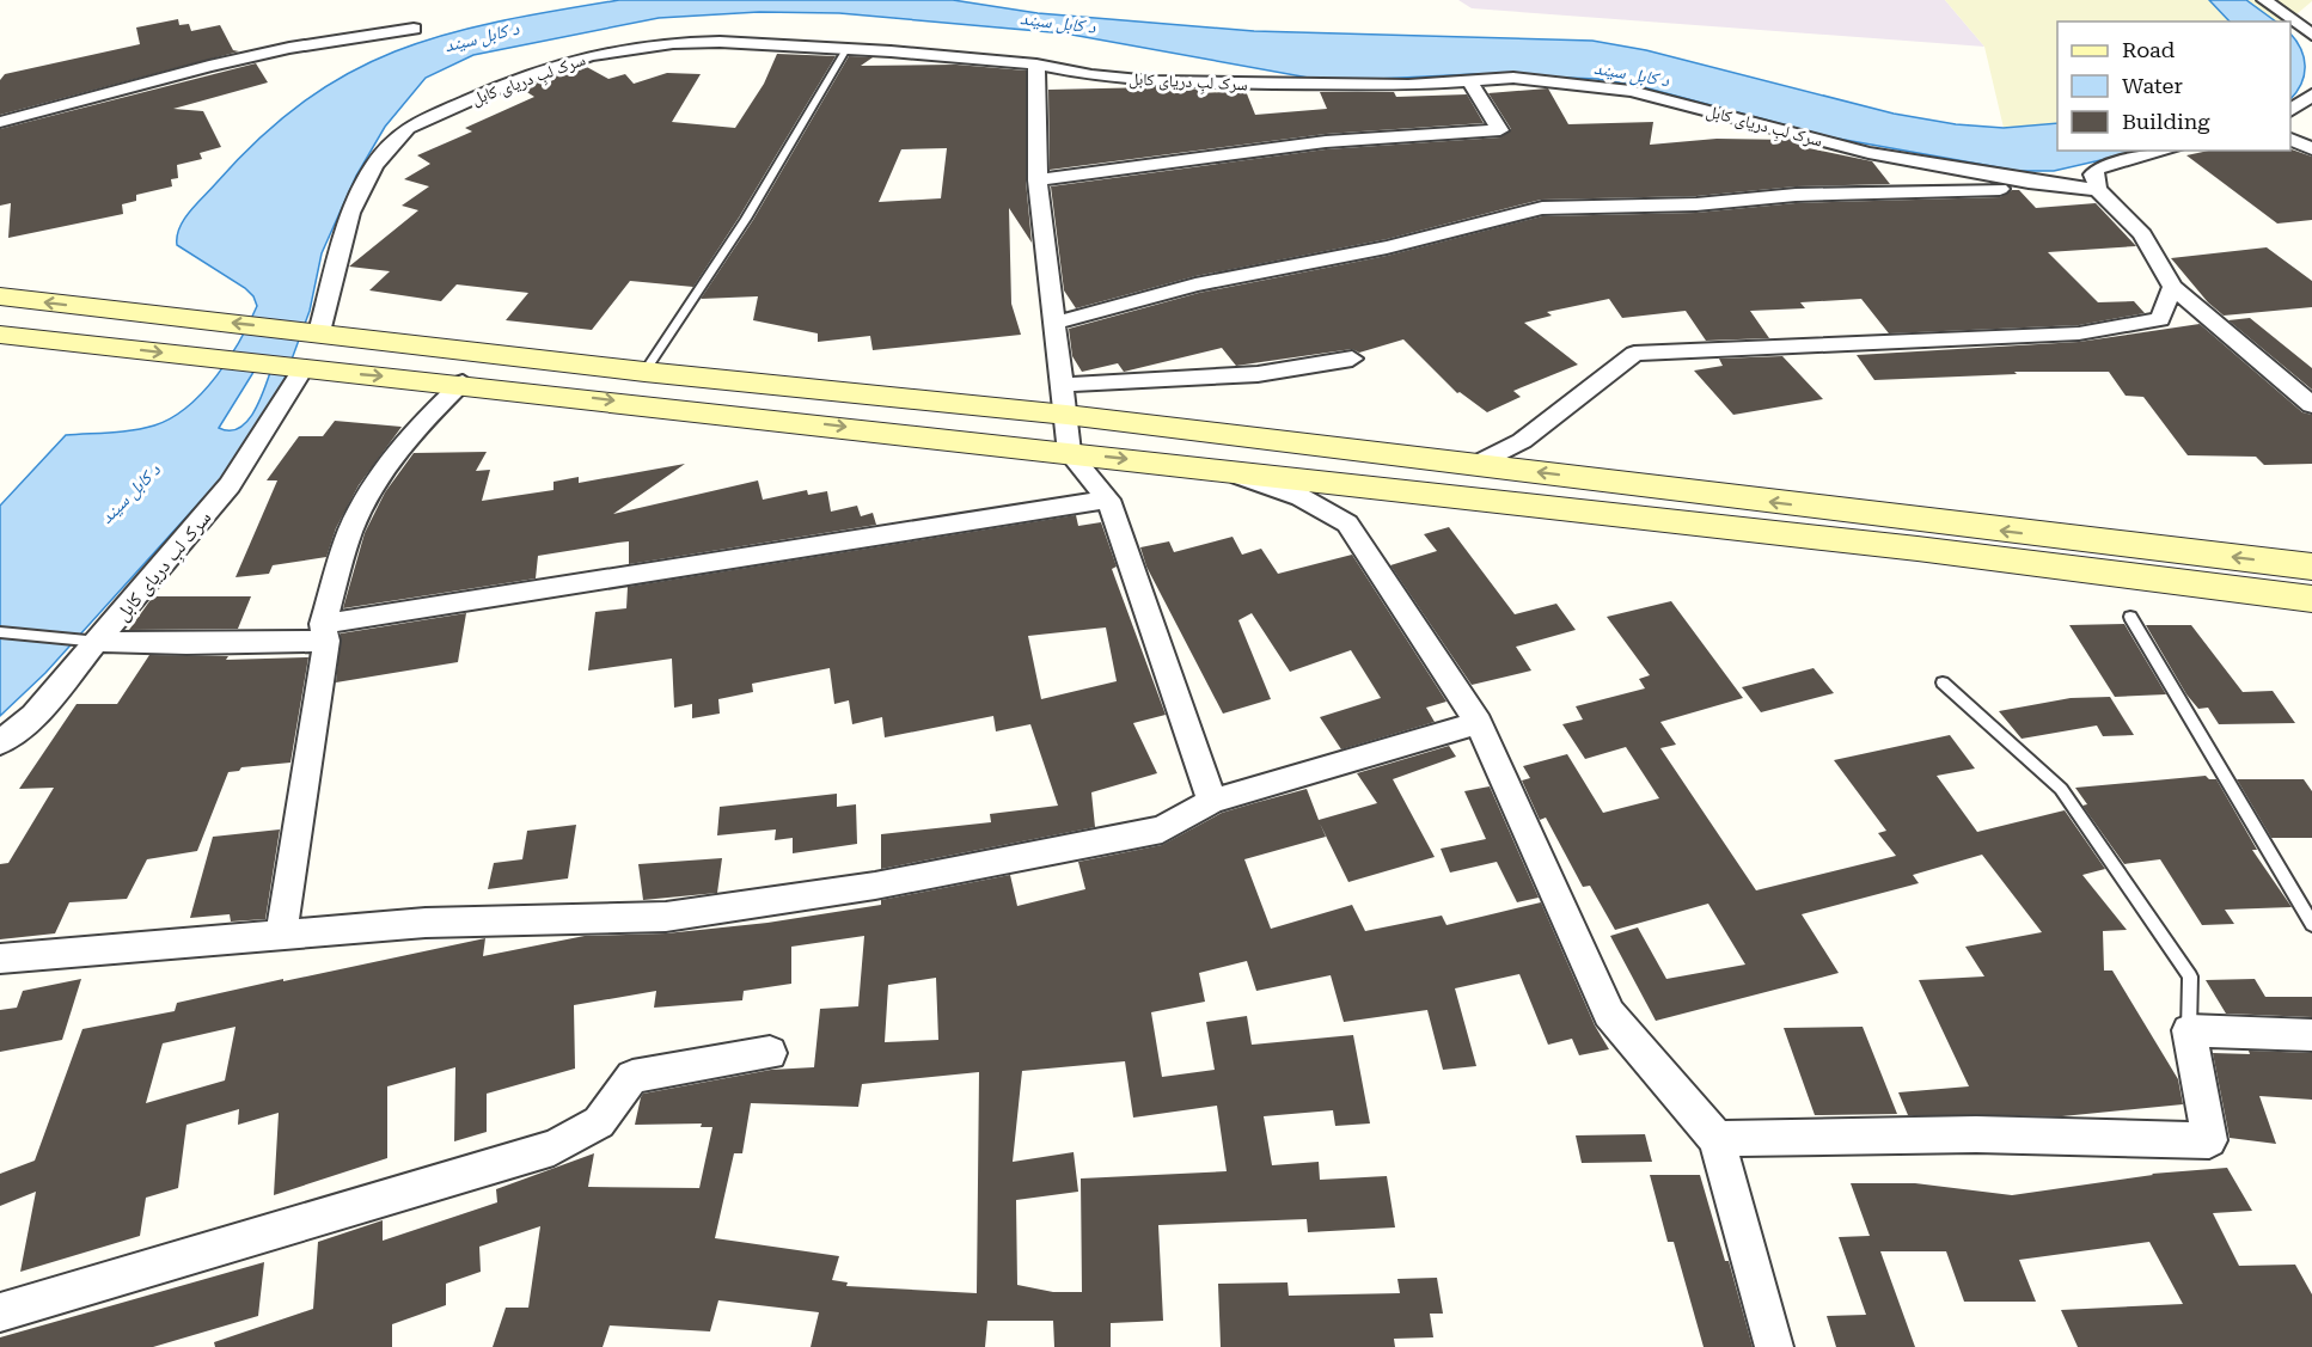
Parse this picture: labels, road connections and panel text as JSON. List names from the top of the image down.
{
  "streets": {
    "street": ["سرک لبِ دریای کابل"]
  },
  "water": ["د کابل سيند"],
  "legend": ["Road", "Water", "Building"]
}
